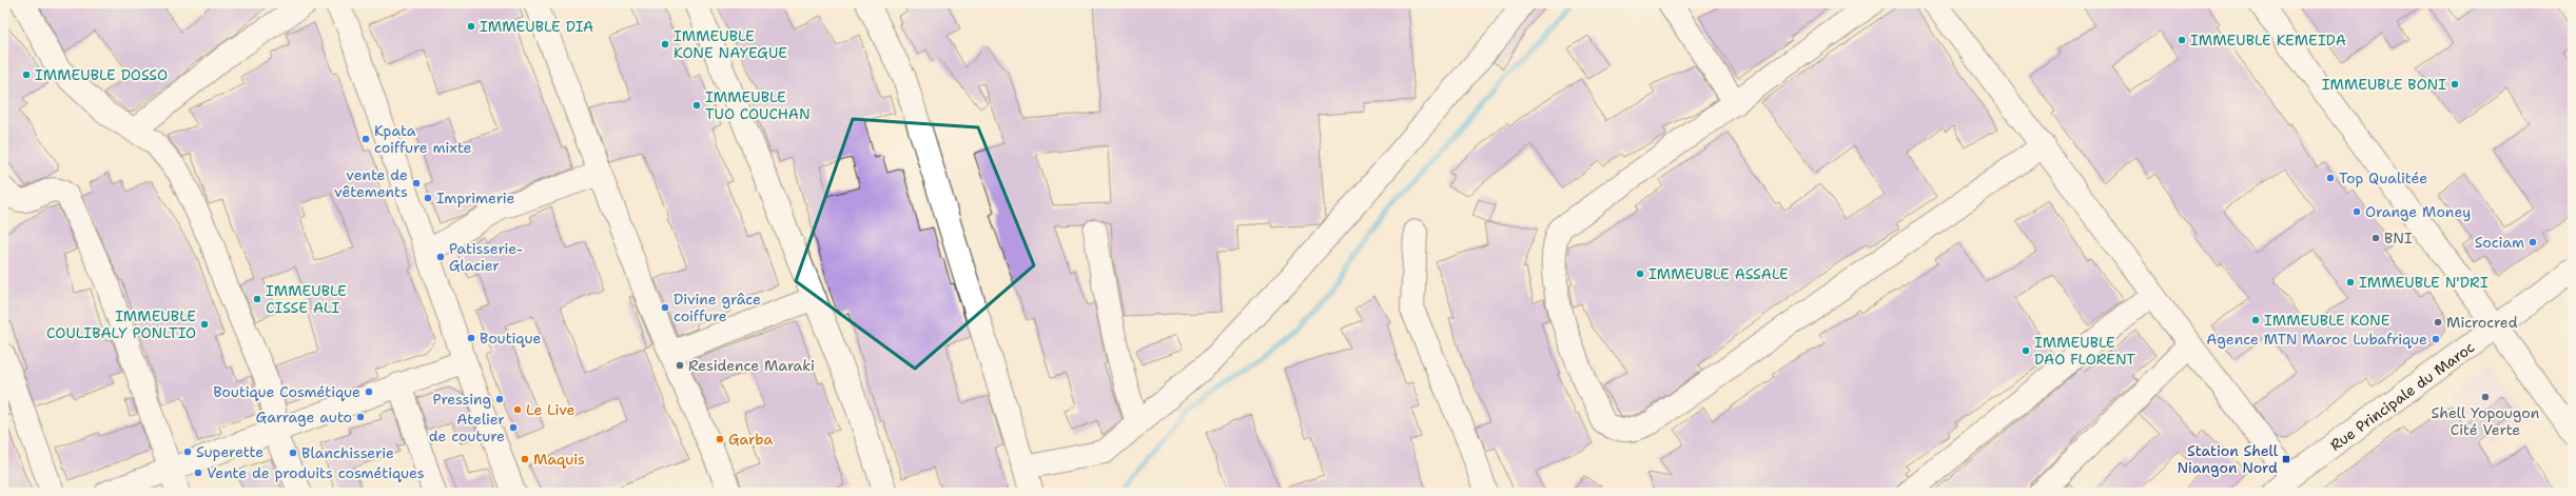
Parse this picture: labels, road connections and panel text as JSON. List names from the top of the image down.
{
  "streets": {
    "street": ["Rue Principale du Maroc"]
  },
  "places": {
    "other": [
      "IMMEUBLE DIA",
      "IMMEUBLE KEMEIDA",
      "IMMEUBLE KONE NAYEGUE",
      "IMMEUBLE DOSSO",
      "IMMEUBLE BONI",
      "IMMEUBLE TUO COUCHAN",
      "Kpata coiffure mixte",
      "Top Qualitée",
      "vente de vêtements",
      "Imprimerie",
      "Orange Money",
      "BNI",
      "Sociam",
      "Patisserie- Glacier",
      "IMMEUBLE ASSALE",
      "IMMEUBLE N'DRI",
      "IMMEUBLE CISSE ALI",
      "Divine grâce coiffure",
      "IMMEUBLE KONE",
      "Microcred",
      "IMMEUBLE COULIBALY PONLTIO",
      "Boutique",
      "Agence MTN Maroc Lubafrique",
      "IMMEUBLE DAO FLORENT",
      "Residence Maraki",
      "Boutique Cosmétique",
      "Shell Yopougon Cité Verte",
      "Pressing",
      "Le Live",
      "Garrage auto",
      "Atelier de couture",
      "Garba",
      "Superette",
      "Blanchisserie",
      "Maquis",
      "Vente de produits cosmétiques"
    ],
    "transit": ["Station Shell Niangon Nord"]
  }
}
